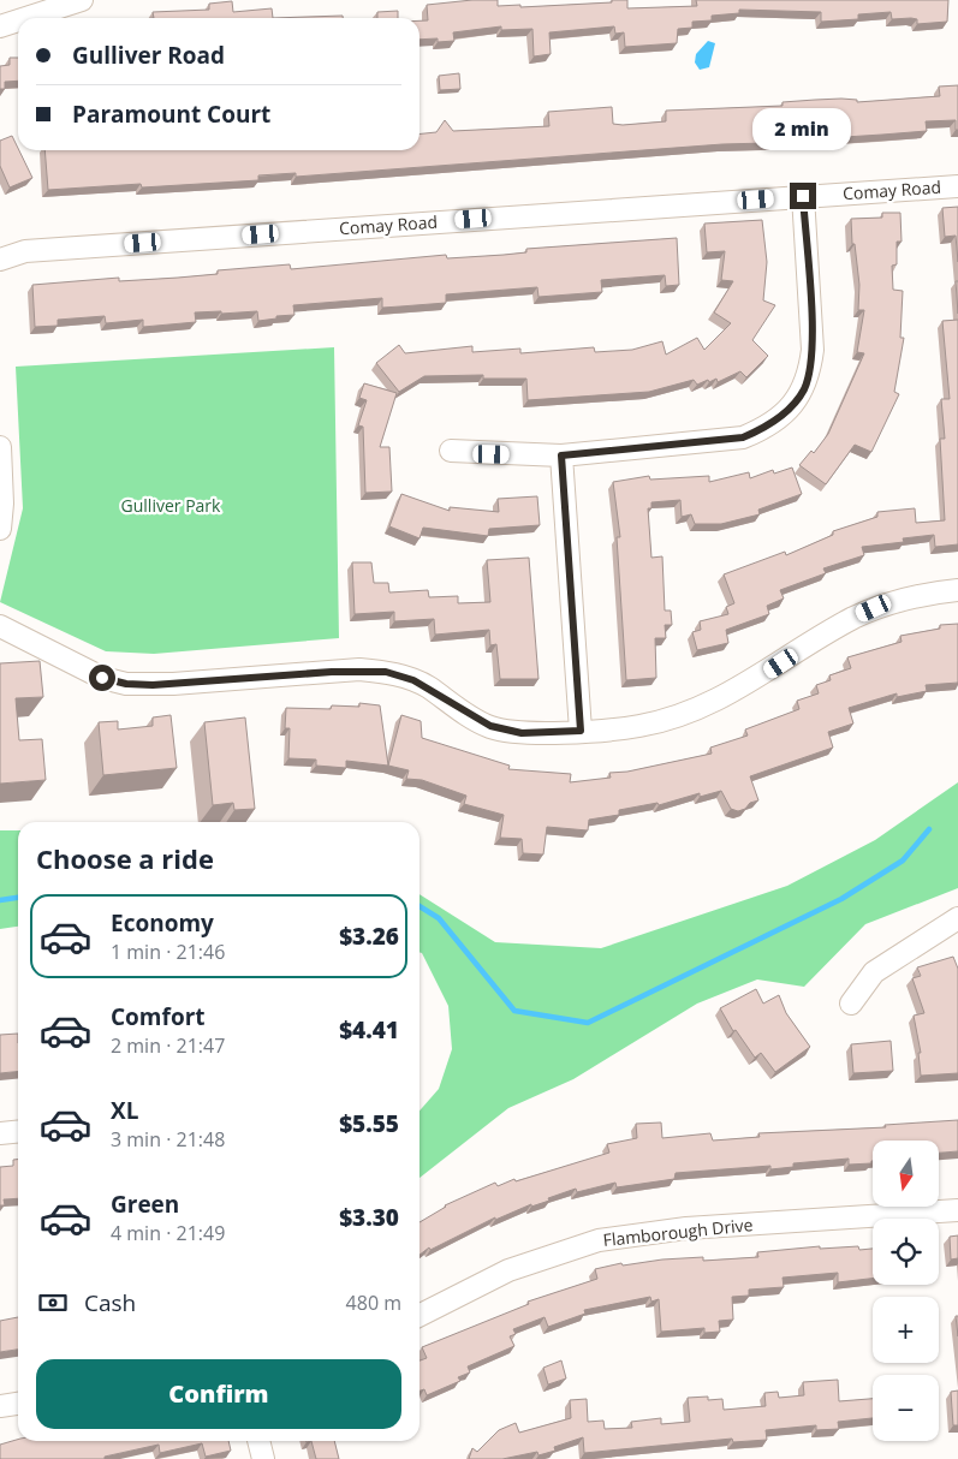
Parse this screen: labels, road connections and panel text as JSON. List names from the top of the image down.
{
  "streets": {
    "street": ["Comay Road", "Flamborough Drive"]
  },
  "parks": ["Gulliver Park"],
  "north": "bottom",
  "page": {
    "banner": ["Gulliver Road", "Paramount Court"],
    "bubble": "2 min",
    "heading": "Choose a ride",
    "list": [
      {
        "name": "Economy",
        "note": "1 min · 21:46",
        "value": "$3.26"
      },
      {
        "name": "Comfort",
        "note": "2 min · 21:47",
        "value": "$4.41"
      },
      {
        "name": "XL",
        "note": "3 min · 21:48",
        "value": "$5.55"
      },
      {
        "name": "Green",
        "note": "4 min · 21:49",
        "value": "$3.30"
      }
    ],
    "map_buttons": ["+", "−"],
    "pay": ["Cash", "480 m"],
    "buttons": "Confirm"
  }
}
